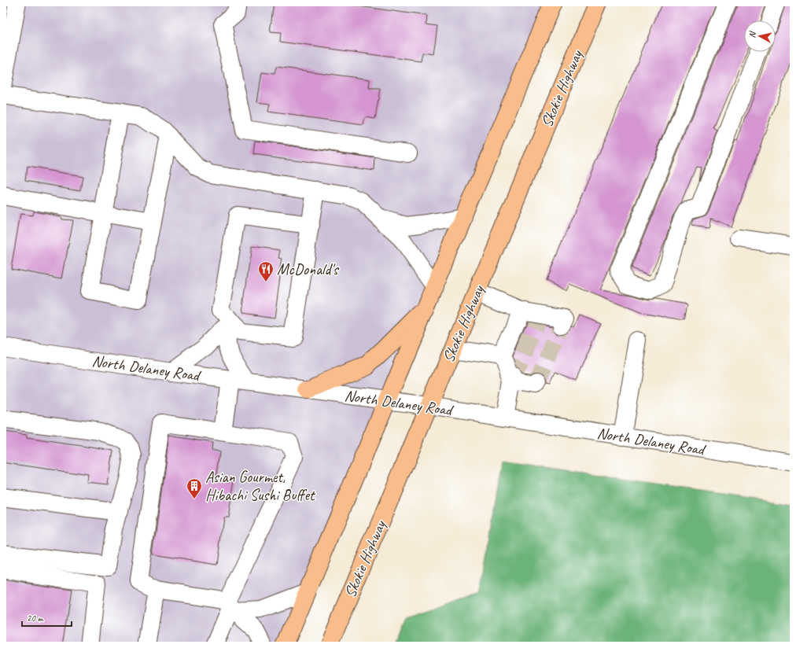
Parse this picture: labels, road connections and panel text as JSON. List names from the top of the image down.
{
  "streets": {
    "highway": ["Skokie Highway"],
    "street": ["North Delaney Road"]
  },
  "crossings": [
    ["Skokie Highway", "North Delaney Road"]
  ],
  "places": {
    "restaurant": ["McDonald's"],
    "building": ["Asian Gourmet, Hibachi Sushi Buffet"]
  },
  "scale_bar": "20 m",
  "north": "left"
}
